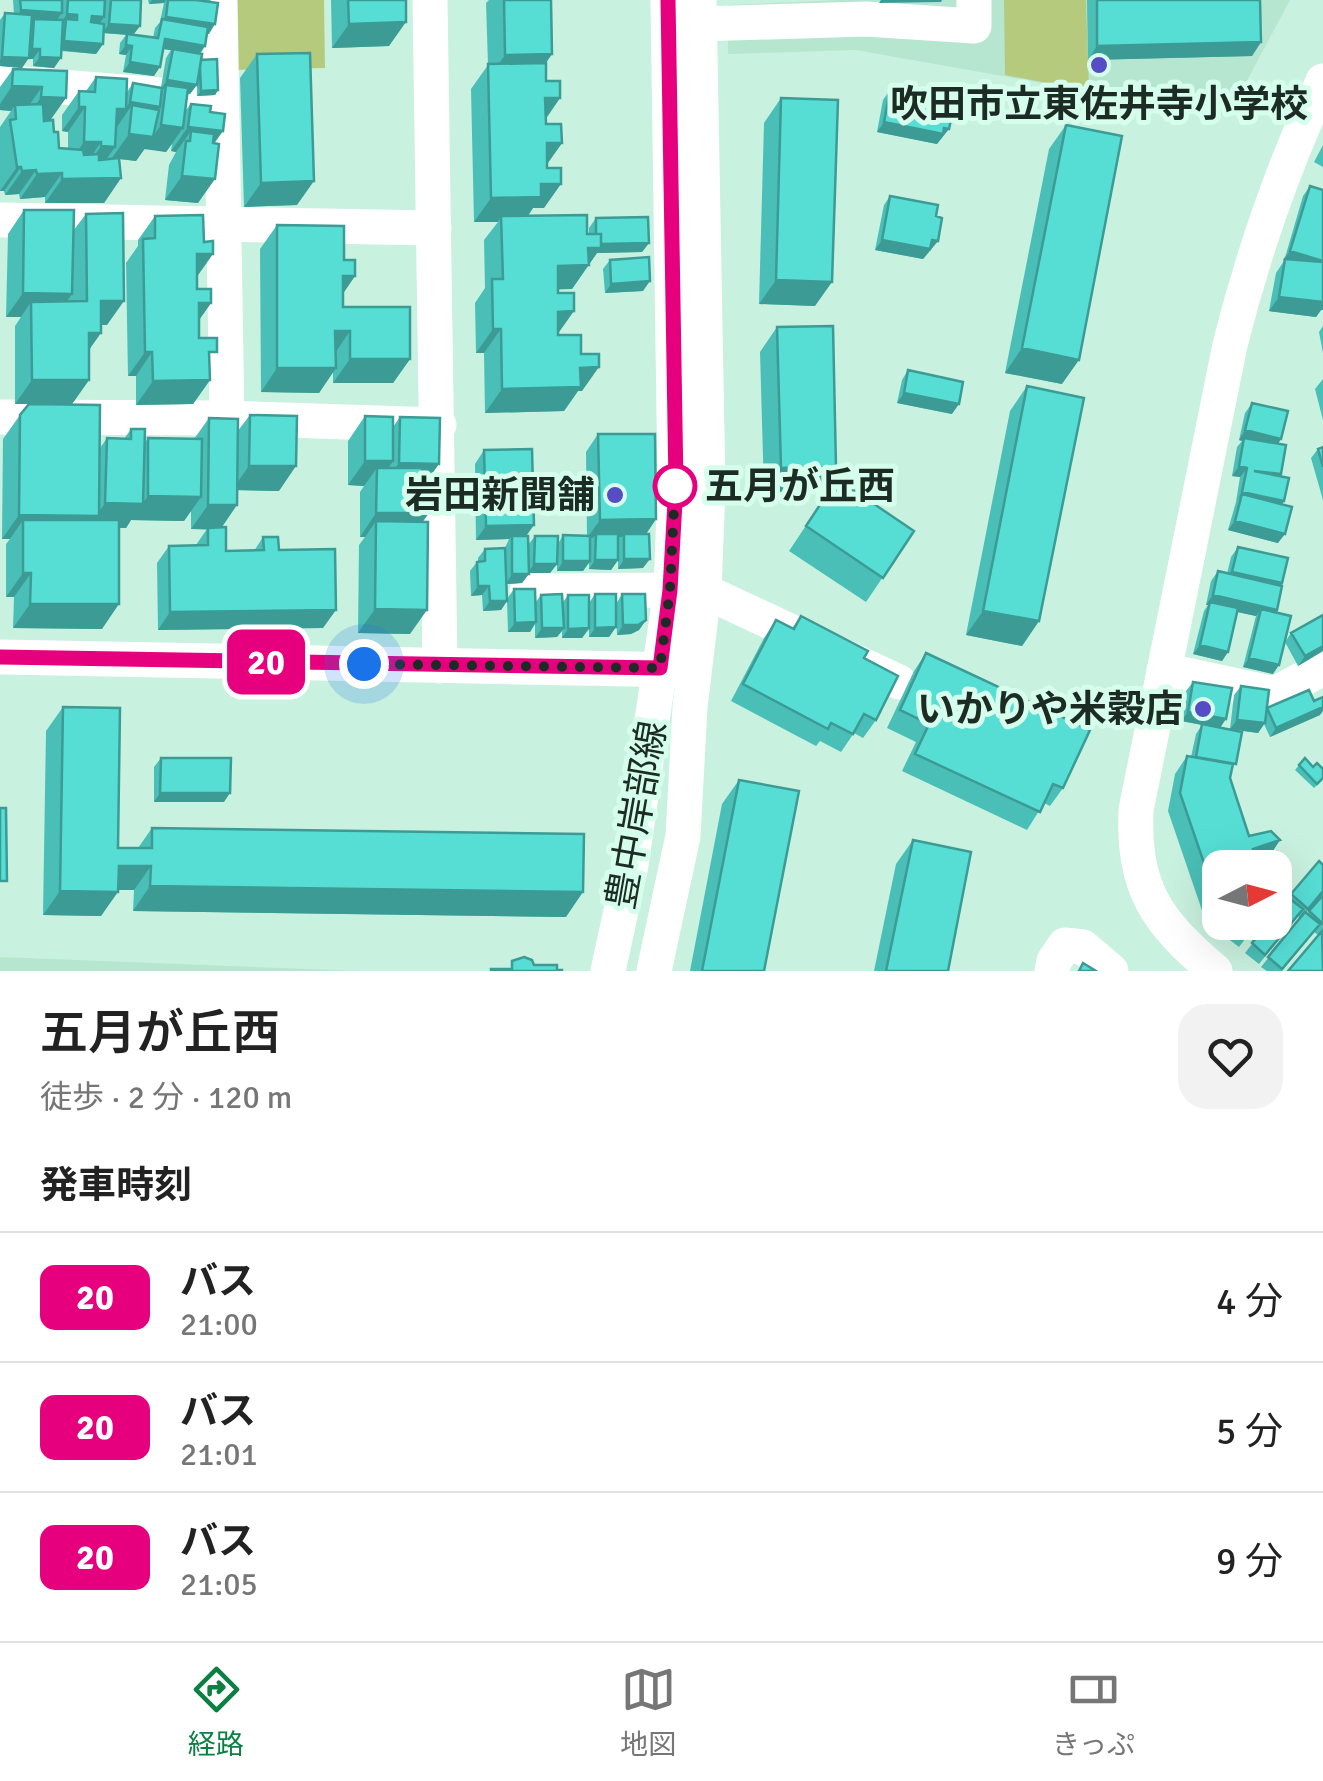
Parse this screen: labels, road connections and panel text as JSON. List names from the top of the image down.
{
  "streets": {
    "street": ["豊中岸部線"]
  },
  "places": [
    "吹田市立東佐井寺小学校",
    "五月が丘西",
    "岩田新聞舗",
    "いかりや米穀店"
  ],
  "lines": ["bus line 20"],
  "north": "right",
  "page": {
    "on_map": "20",
    "heading": [
      ["五月が丘西", "徒歩 · 2 分 · 120 m"],
      "発車時刻"
    ],
    "list": [
      {
        "mark": "20",
        "name": "バス",
        "note": "21:00",
        "value": "4 分"
      },
      {
        "mark": "20",
        "name": "バス",
        "note": "21:01",
        "value": "5 分"
      },
      {
        "mark": "20",
        "name": "バス",
        "note": "21:05",
        "value": "9 分"
      }
    ],
    "tabs": ["経路", "地図", "きっぷ"]
  }
}
